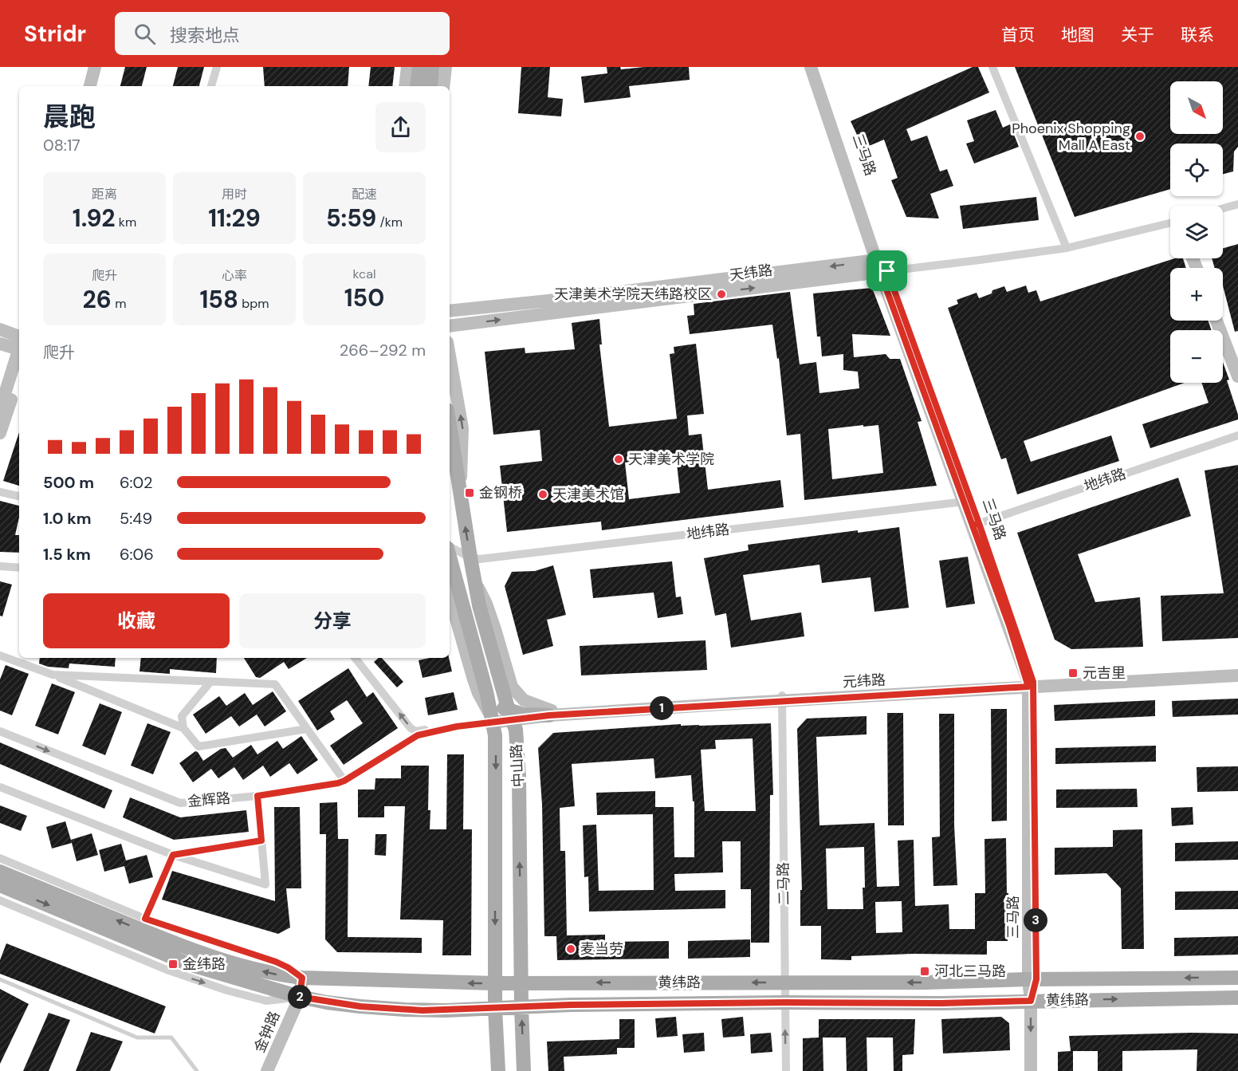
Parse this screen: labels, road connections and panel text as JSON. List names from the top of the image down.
{
  "streets": {
    "main road": ["中山路", "黄纬路"],
    "street": [
      "三马路",
      "天纬路",
      "地纬路",
      "元纬路",
      "金辉路",
      "二马路",
      "金钟路"
    ]
  },
  "crossings": [
    ["三马路", "天纬路"],
    ["三马路", "地纬路"],
    ["三马路", "元纬路"],
    ["三马路", "黄纬路"],
    ["地纬路", "中山路"],
    ["元纬路", "二马路"],
    ["中山路", "金辉路"],
    ["中山路", "黄纬路"],
    ["二马路", "黄纬路"]
  ],
  "places": {
    "other": [
      "Phoenix Shopping Mall A East",
      "天津美术学院天纬路校区",
      "天津美术学院",
      "天津美术馆",
      "麦当劳"
    ],
    "transit": [
      "金钢桥",
      "元吉里",
      "金纬路",
      "河北三马路"
    ]
  },
  "north": "bottom right",
  "page": {
    "header": "Stridr",
    "search": "搜索地点",
    "nav": [
      "首页",
      "地图",
      "关于",
      "联系"
    ],
    "map_buttons": ["+", "−"],
    "heading": ["晨跑", "08:17"],
    "stats": [
      ["距离", "1.92 km"],
      ["用时", "11:29"],
      ["配速", "5:59 /km"],
      ["爬升", "26 m"],
      ["心率", "158 bpm"],
      ["kcal", "150"]
    ],
    "chart": ["爬升", "266–292 m"],
    "list": [
      {
        "name": "500 m",
        "note": "6:02"
      },
      {
        "name": "1.0 km",
        "note": "5:49"
      },
      {
        "name": "1.5 km",
        "note": "6:06"
      }
    ],
    "buttons": ["收藏", "分享"],
    "pins": ["1", "3", "2"]
  }
}
